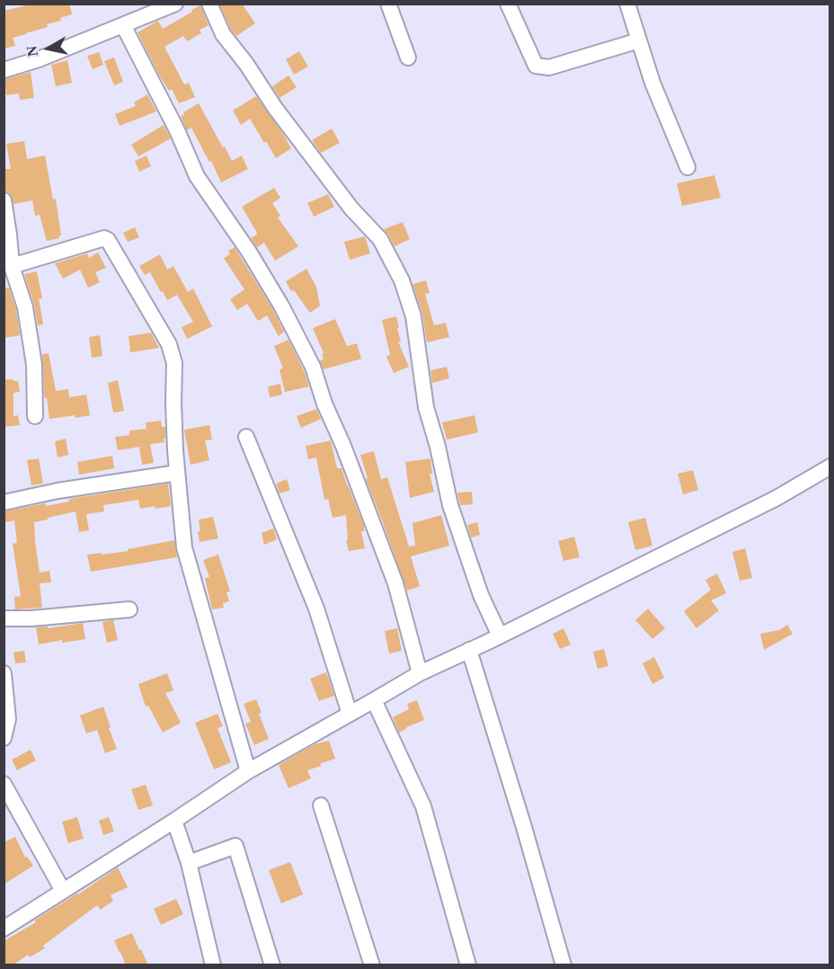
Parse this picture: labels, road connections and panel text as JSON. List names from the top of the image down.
{
  "north": "left"
}
